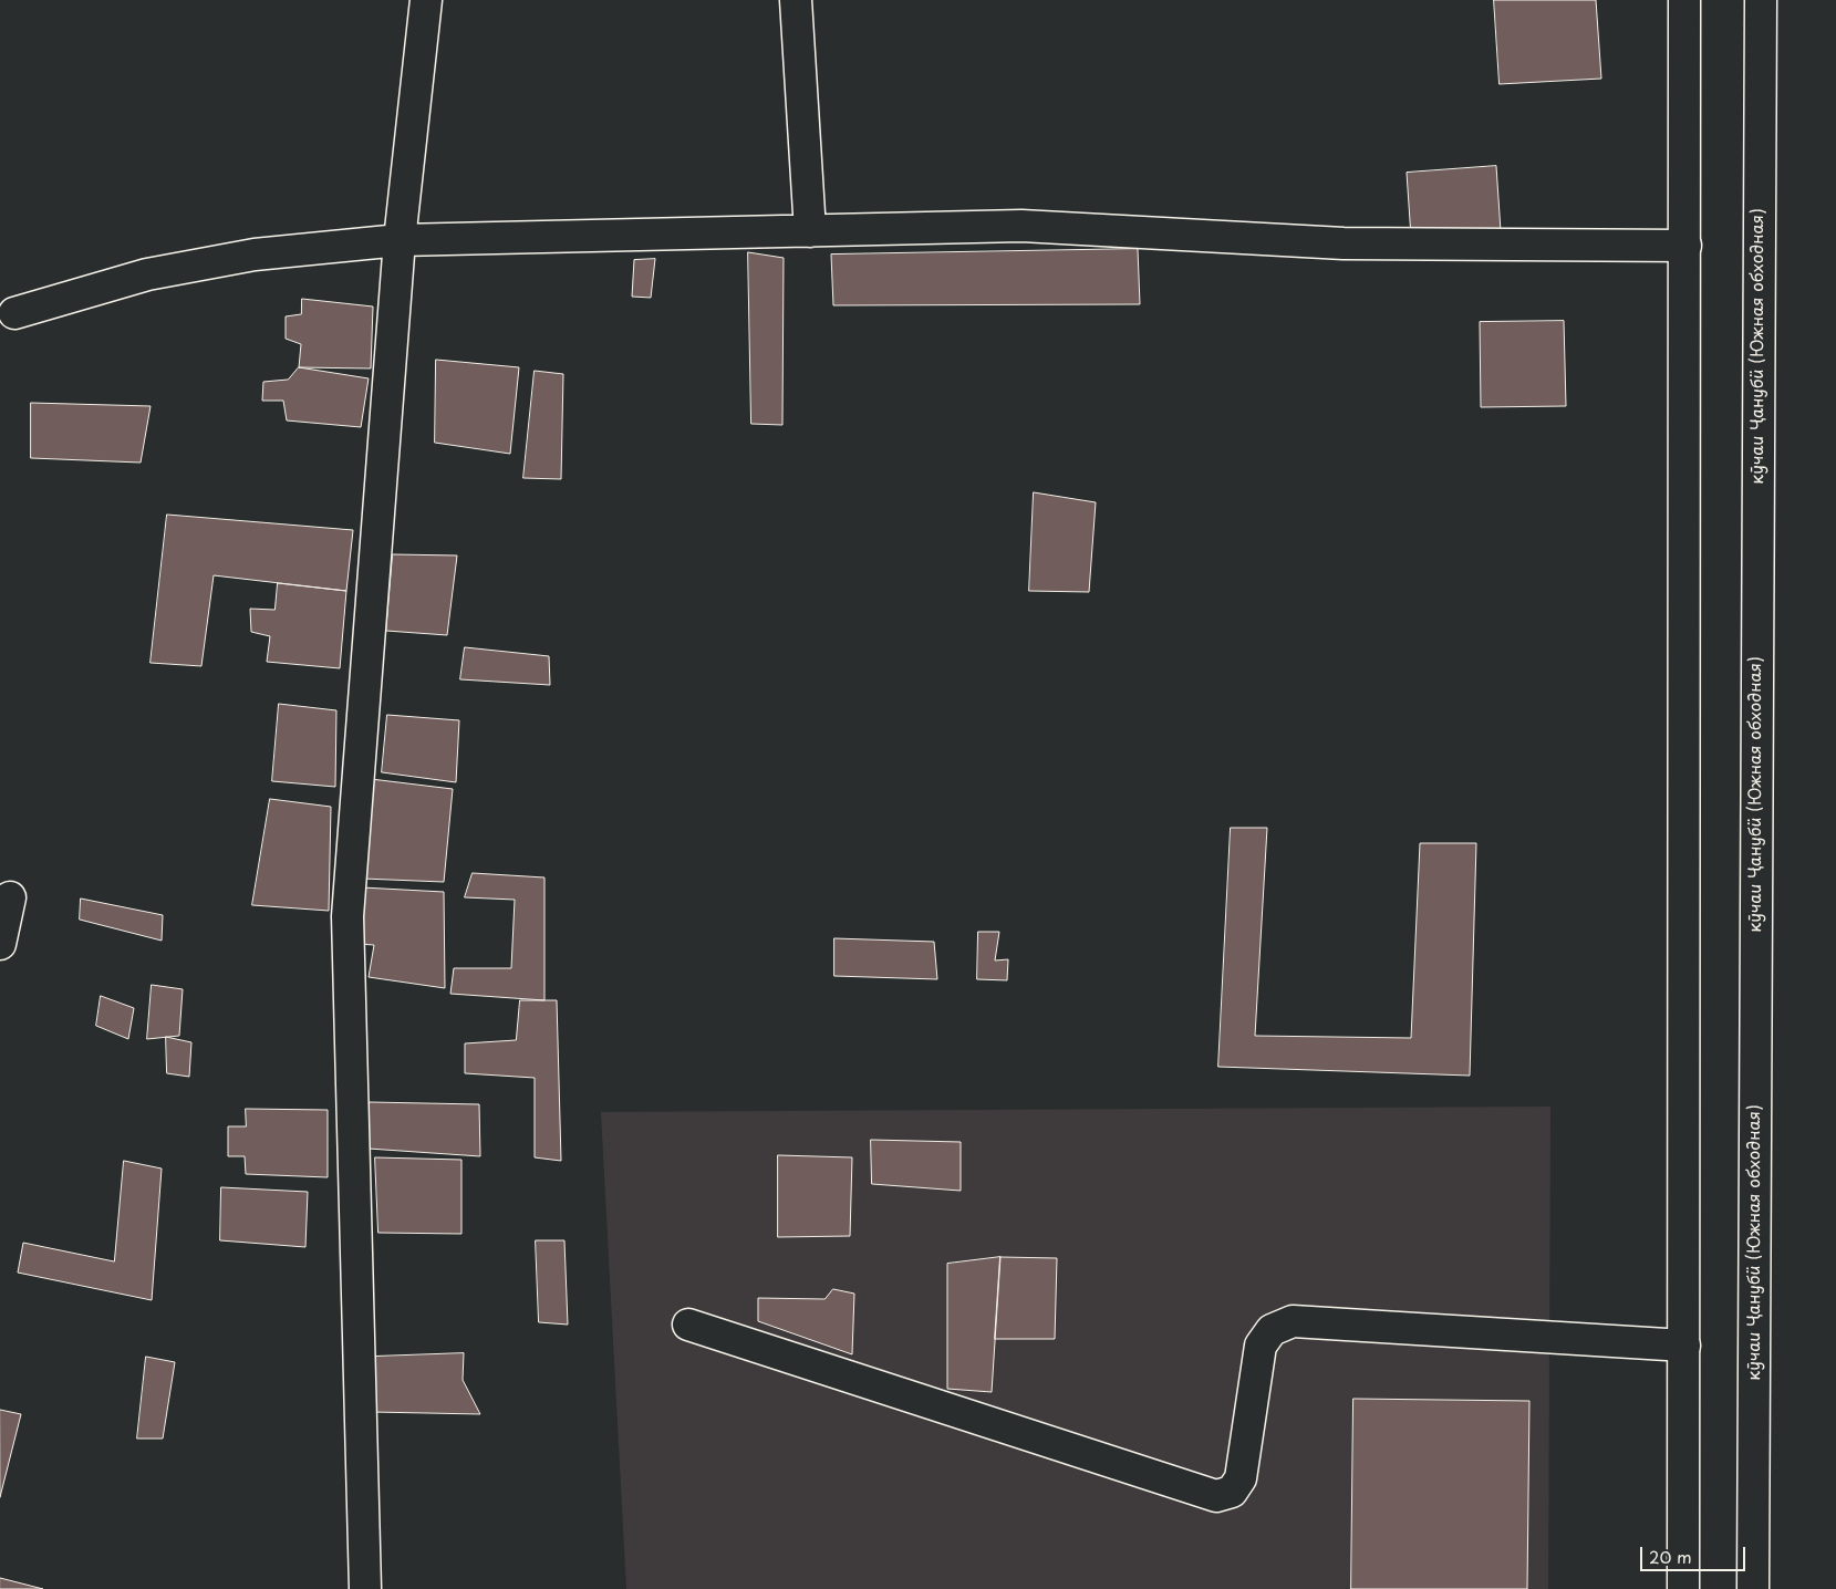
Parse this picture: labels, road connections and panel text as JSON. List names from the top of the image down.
{
  "streets": {
    "street": ["кӯчаи Ҷанубӣ (Южная обходная)"]
  },
  "scale_bar": "20 m"
}
